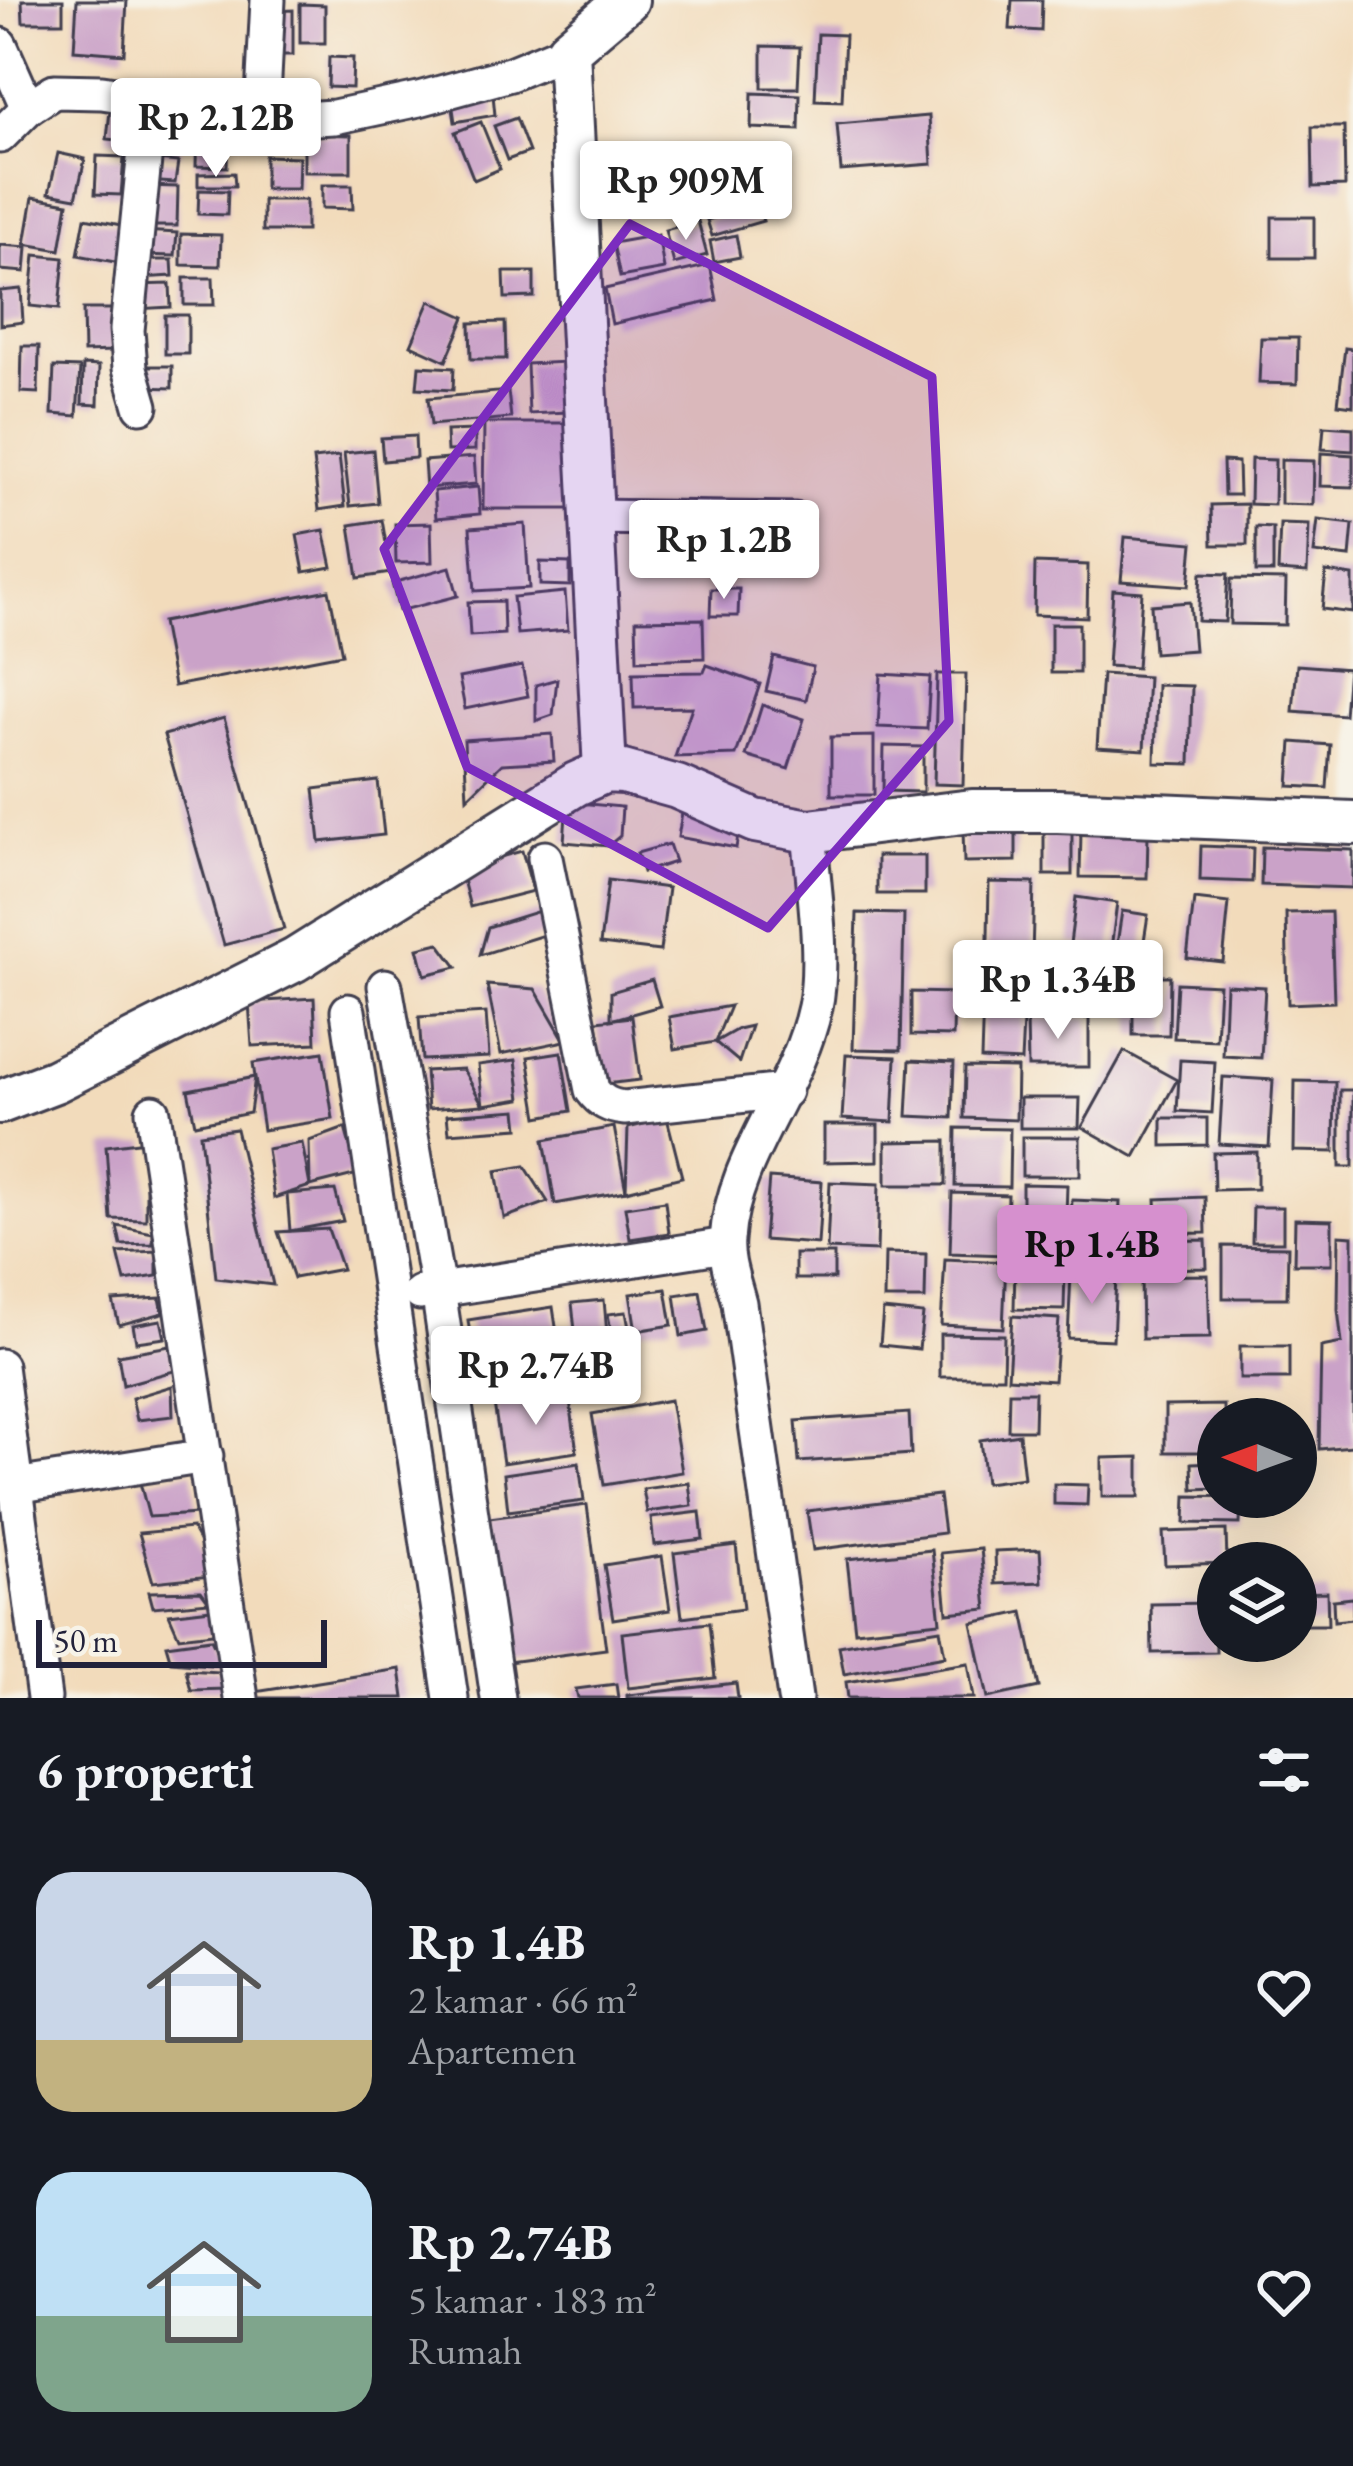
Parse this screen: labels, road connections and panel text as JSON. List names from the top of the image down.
{
  "scale_bar": "50 m",
  "north": "left",
  "page": {
    "price": [
      "Rp 2.12B",
      "Rp 909M",
      "Rp 1.2B",
      "Rp 1.34B",
      "Rp 1.4B",
      "Rp 2.74B"
    ],
    "scale": "50 m",
    "heading": "6 properti",
    "list": [
      {
        "name": "Rp 1.4B",
        "note": "2 kamar · 66 m² · Apartemen"
      },
      {
        "name": "Rp 2.74B",
        "note": "5 kamar · 183 m² · Rumah"
      }
    ]
  }
}
